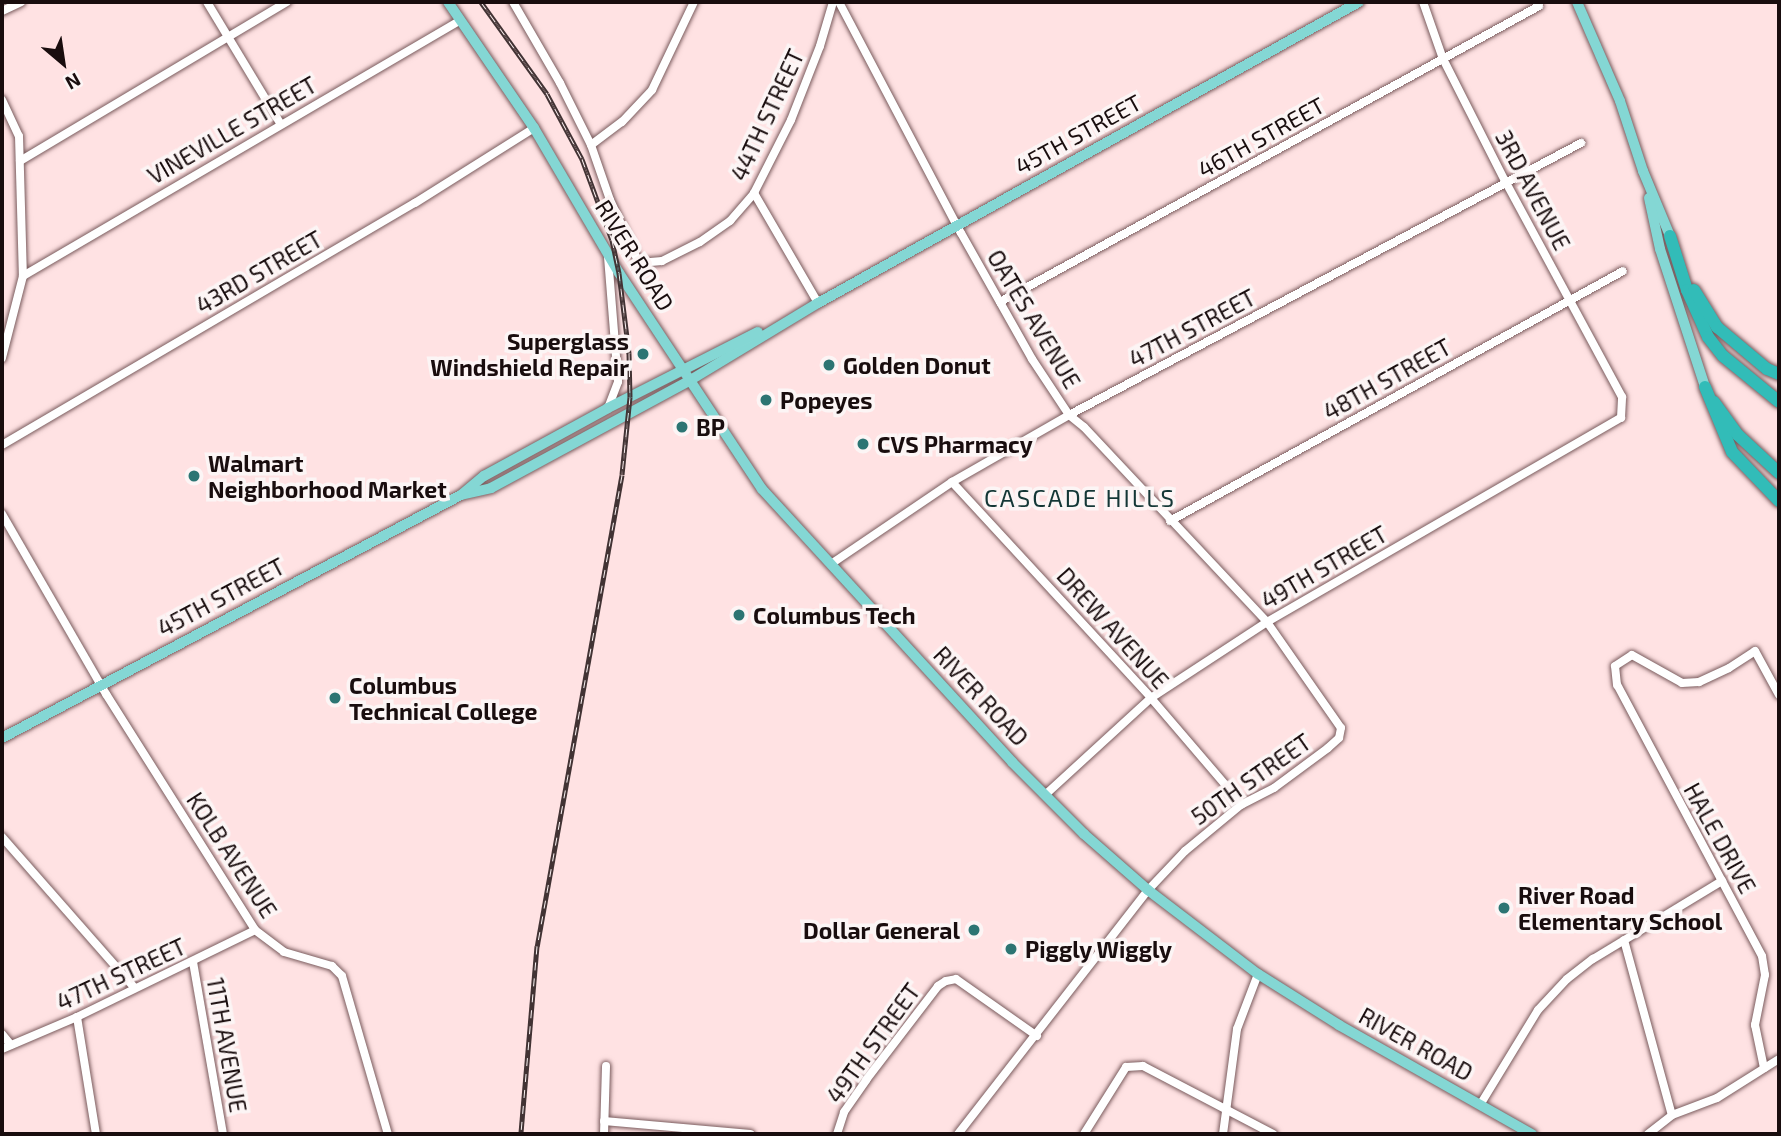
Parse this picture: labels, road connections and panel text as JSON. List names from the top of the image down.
{
  "streets": {
    "main road": ["45TH STREET", "RIVER ROAD"],
    "street": [
      "44TH STREET",
      "VINEVILLE STREET",
      "46TH STREET",
      "3RD AVENUE",
      "43RD STREET",
      "OATES AVENUE",
      "47TH STREET",
      "48TH STREET",
      "49TH STREET",
      "DREW AVENUE",
      "50TH STREET",
      "HALE DRIVE",
      "KOLB AVENUE",
      "11TH AVENUE"
    ]
  },
  "crossings": [
    ["VINEVILLE STREET", "RIVER ROAD"],
    ["45TH STREET", "RIVER ROAD"],
    ["45TH STREET", "OATES AVENUE"],
    ["45TH STREET", "KOLB AVENUE"],
    ["46TH STREET", "3RD AVENUE"],
    ["46TH STREET", "OATES AVENUE"],
    ["3RD AVENUE", "47TH STREET"],
    ["3RD AVENUE", "48TH STREET"],
    ["3RD AVENUE", "49TH STREET"],
    ["RIVER ROAD", "43RD STREET"],
    ["RIVER ROAD", "47TH STREET"],
    ["RIVER ROAD", "49TH STREET"],
    ["RIVER ROAD", "50TH STREET"],
    ["OATES AVENUE", "47TH STREET"],
    ["OATES AVENUE", "48TH STREET"],
    ["OATES AVENUE", "49TH STREET"],
    ["OATES AVENUE", "50TH STREET"],
    ["47TH STREET", "DREW AVENUE"],
    ["47TH STREET", "KOLB AVENUE"],
    ["47TH STREET", "11TH AVENUE"],
    ["49TH STREET", "DREW AVENUE"],
    ["49TH STREET", "50TH STREET"],
    ["DREW AVENUE", "50TH STREET"]
  ],
  "districts": ["CASCADE HILLS"],
  "places": [
    "Superglass Windshield Repair",
    "Golden Donut",
    "Popeyes",
    "BP",
    "CVS Pharmacy",
    "Walmart Neighborhood Market",
    "Columbus Tech",
    "Columbus Technical College",
    "River Road Elementary School",
    "Dollar General",
    "Piggly Wiggly"
  ],
  "north": "bottom right"
}
